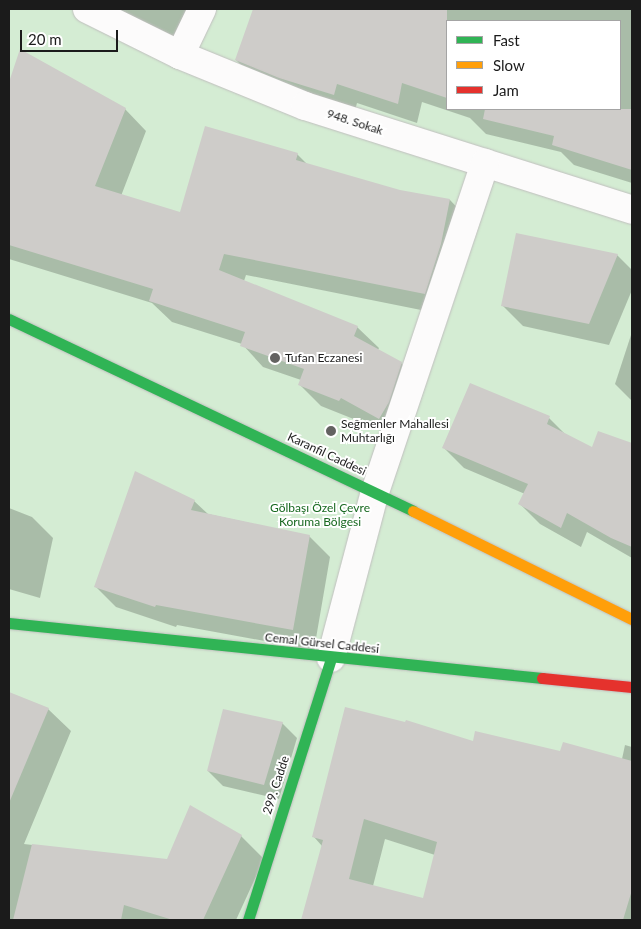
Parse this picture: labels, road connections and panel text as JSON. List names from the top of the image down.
{
  "streets": {
    "street": [
      "948. Sokak",
      "Karanfil Caddesi",
      "Cemal Gürsel Caddesi",
      "299. Cadde"
    ]
  },
  "crossings": [
    ["Cemal Gürsel Caddesi", "299. Cadde"]
  ],
  "parks": ["Gölbaşı Özel Çevre Koruma Bölgesi"],
  "places": ["Tufan Eczanesi", "Seğmenler Mahallesi Muhtarlığı"],
  "legend": ["Fast", "Slow", "Jam"],
  "scale_bar": "20 m"
}
